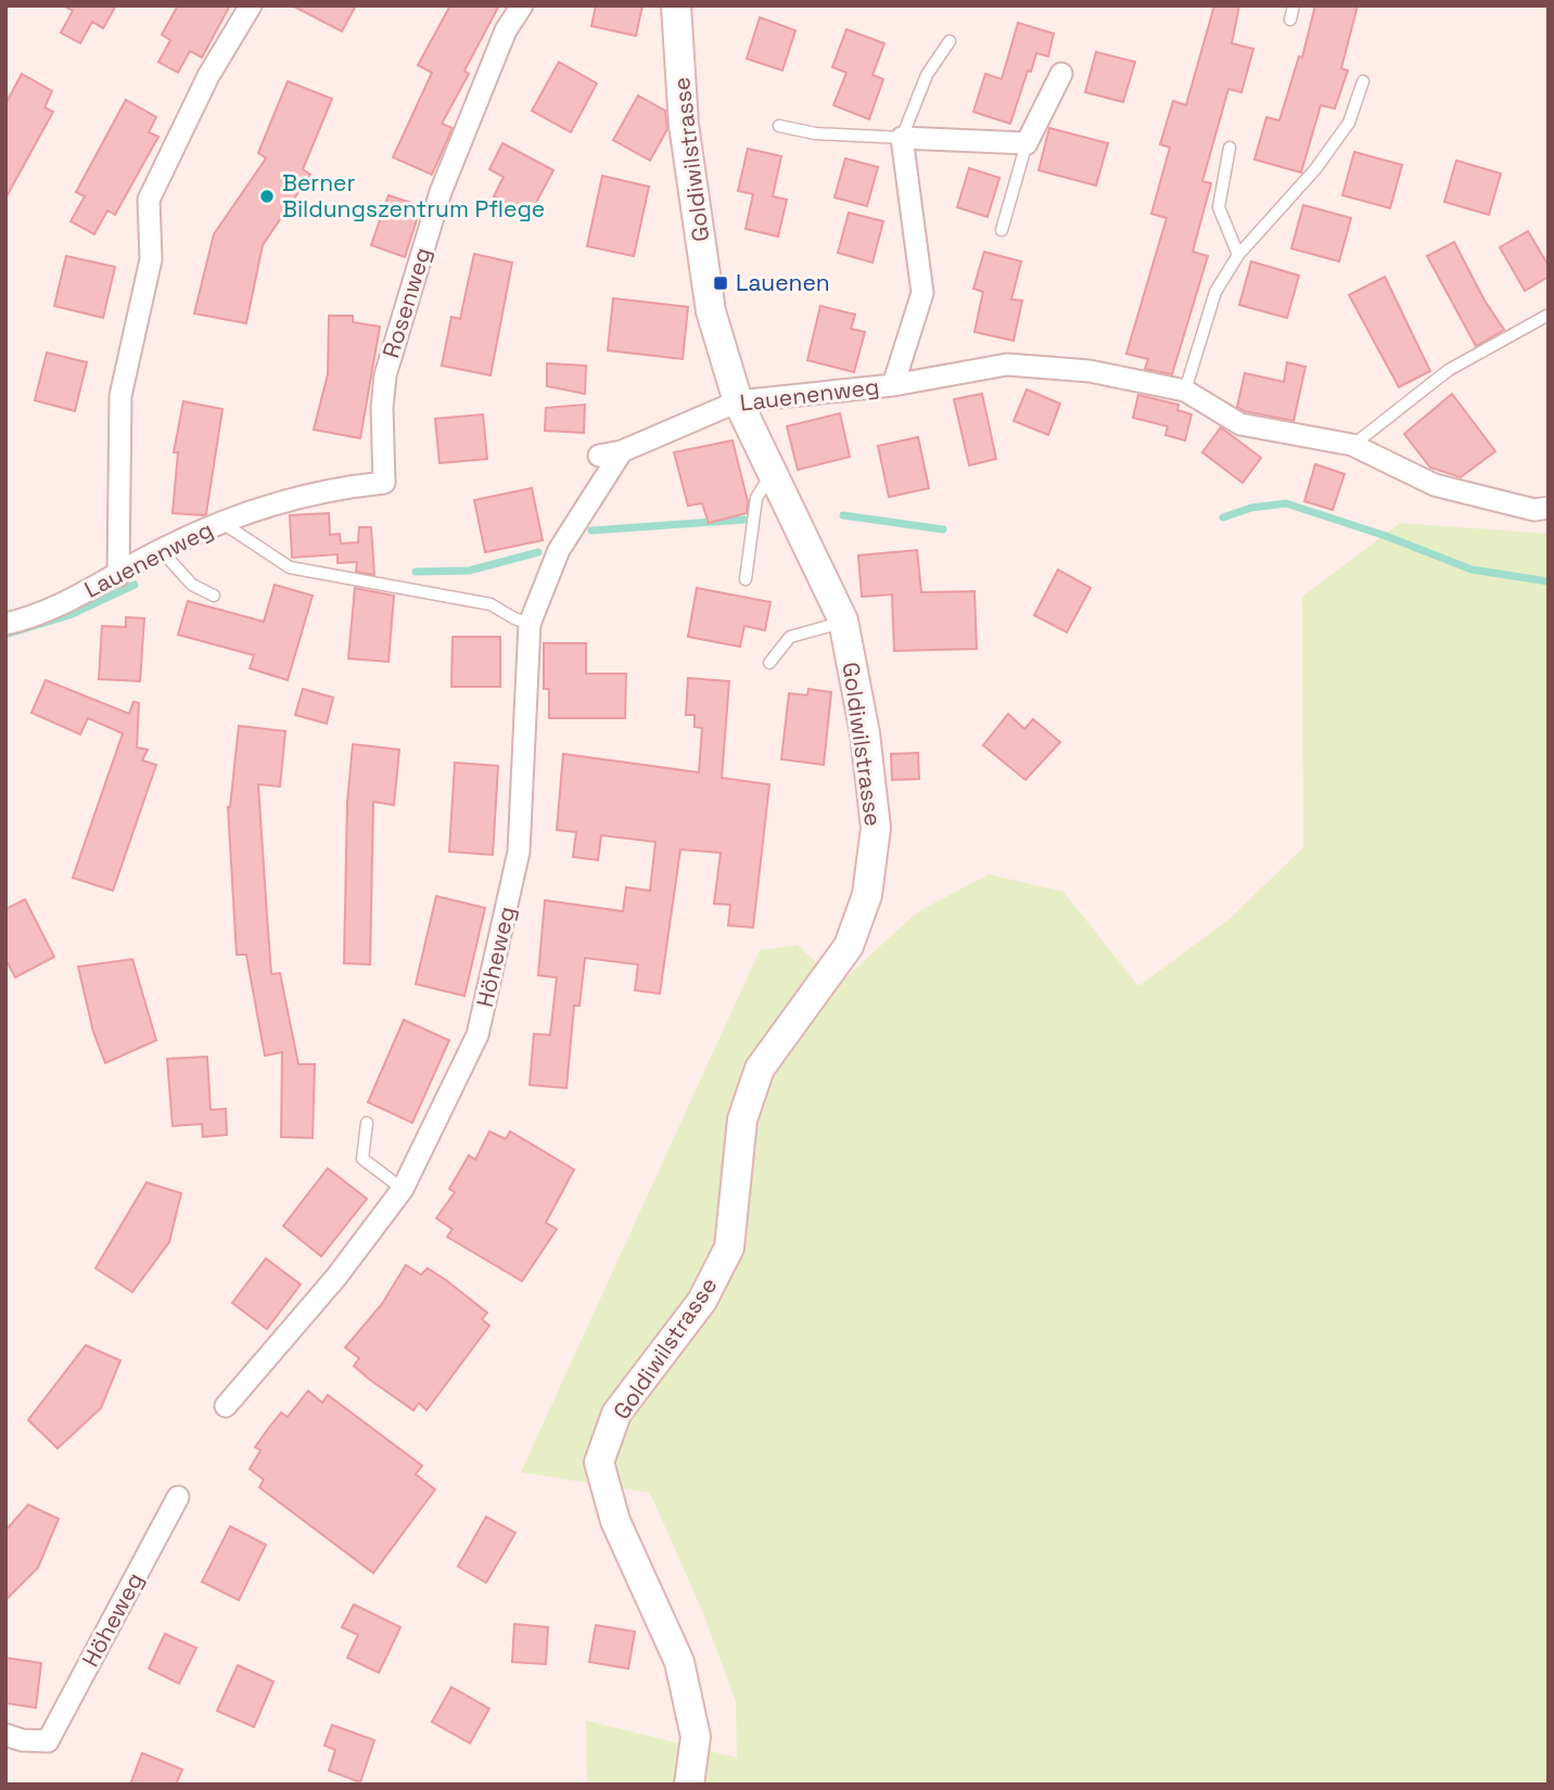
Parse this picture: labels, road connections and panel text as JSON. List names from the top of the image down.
{
  "streets": {
    "street": [
      "Goldiwilstrasse",
      "Rosenweg",
      "Lauenenweg",
      "Höheweg"
    ]
  },
  "crossings": [
    ["Goldiwilstrasse", "Lauenenweg"],
    ["Rosenweg", "Lauenenweg"],
    ["Lauenenweg", "Höheweg"]
  ],
  "places": {
    "other": ["Berner Bildungszentrum Pflege"],
    "transit": ["Lauenen"]
  }
}
